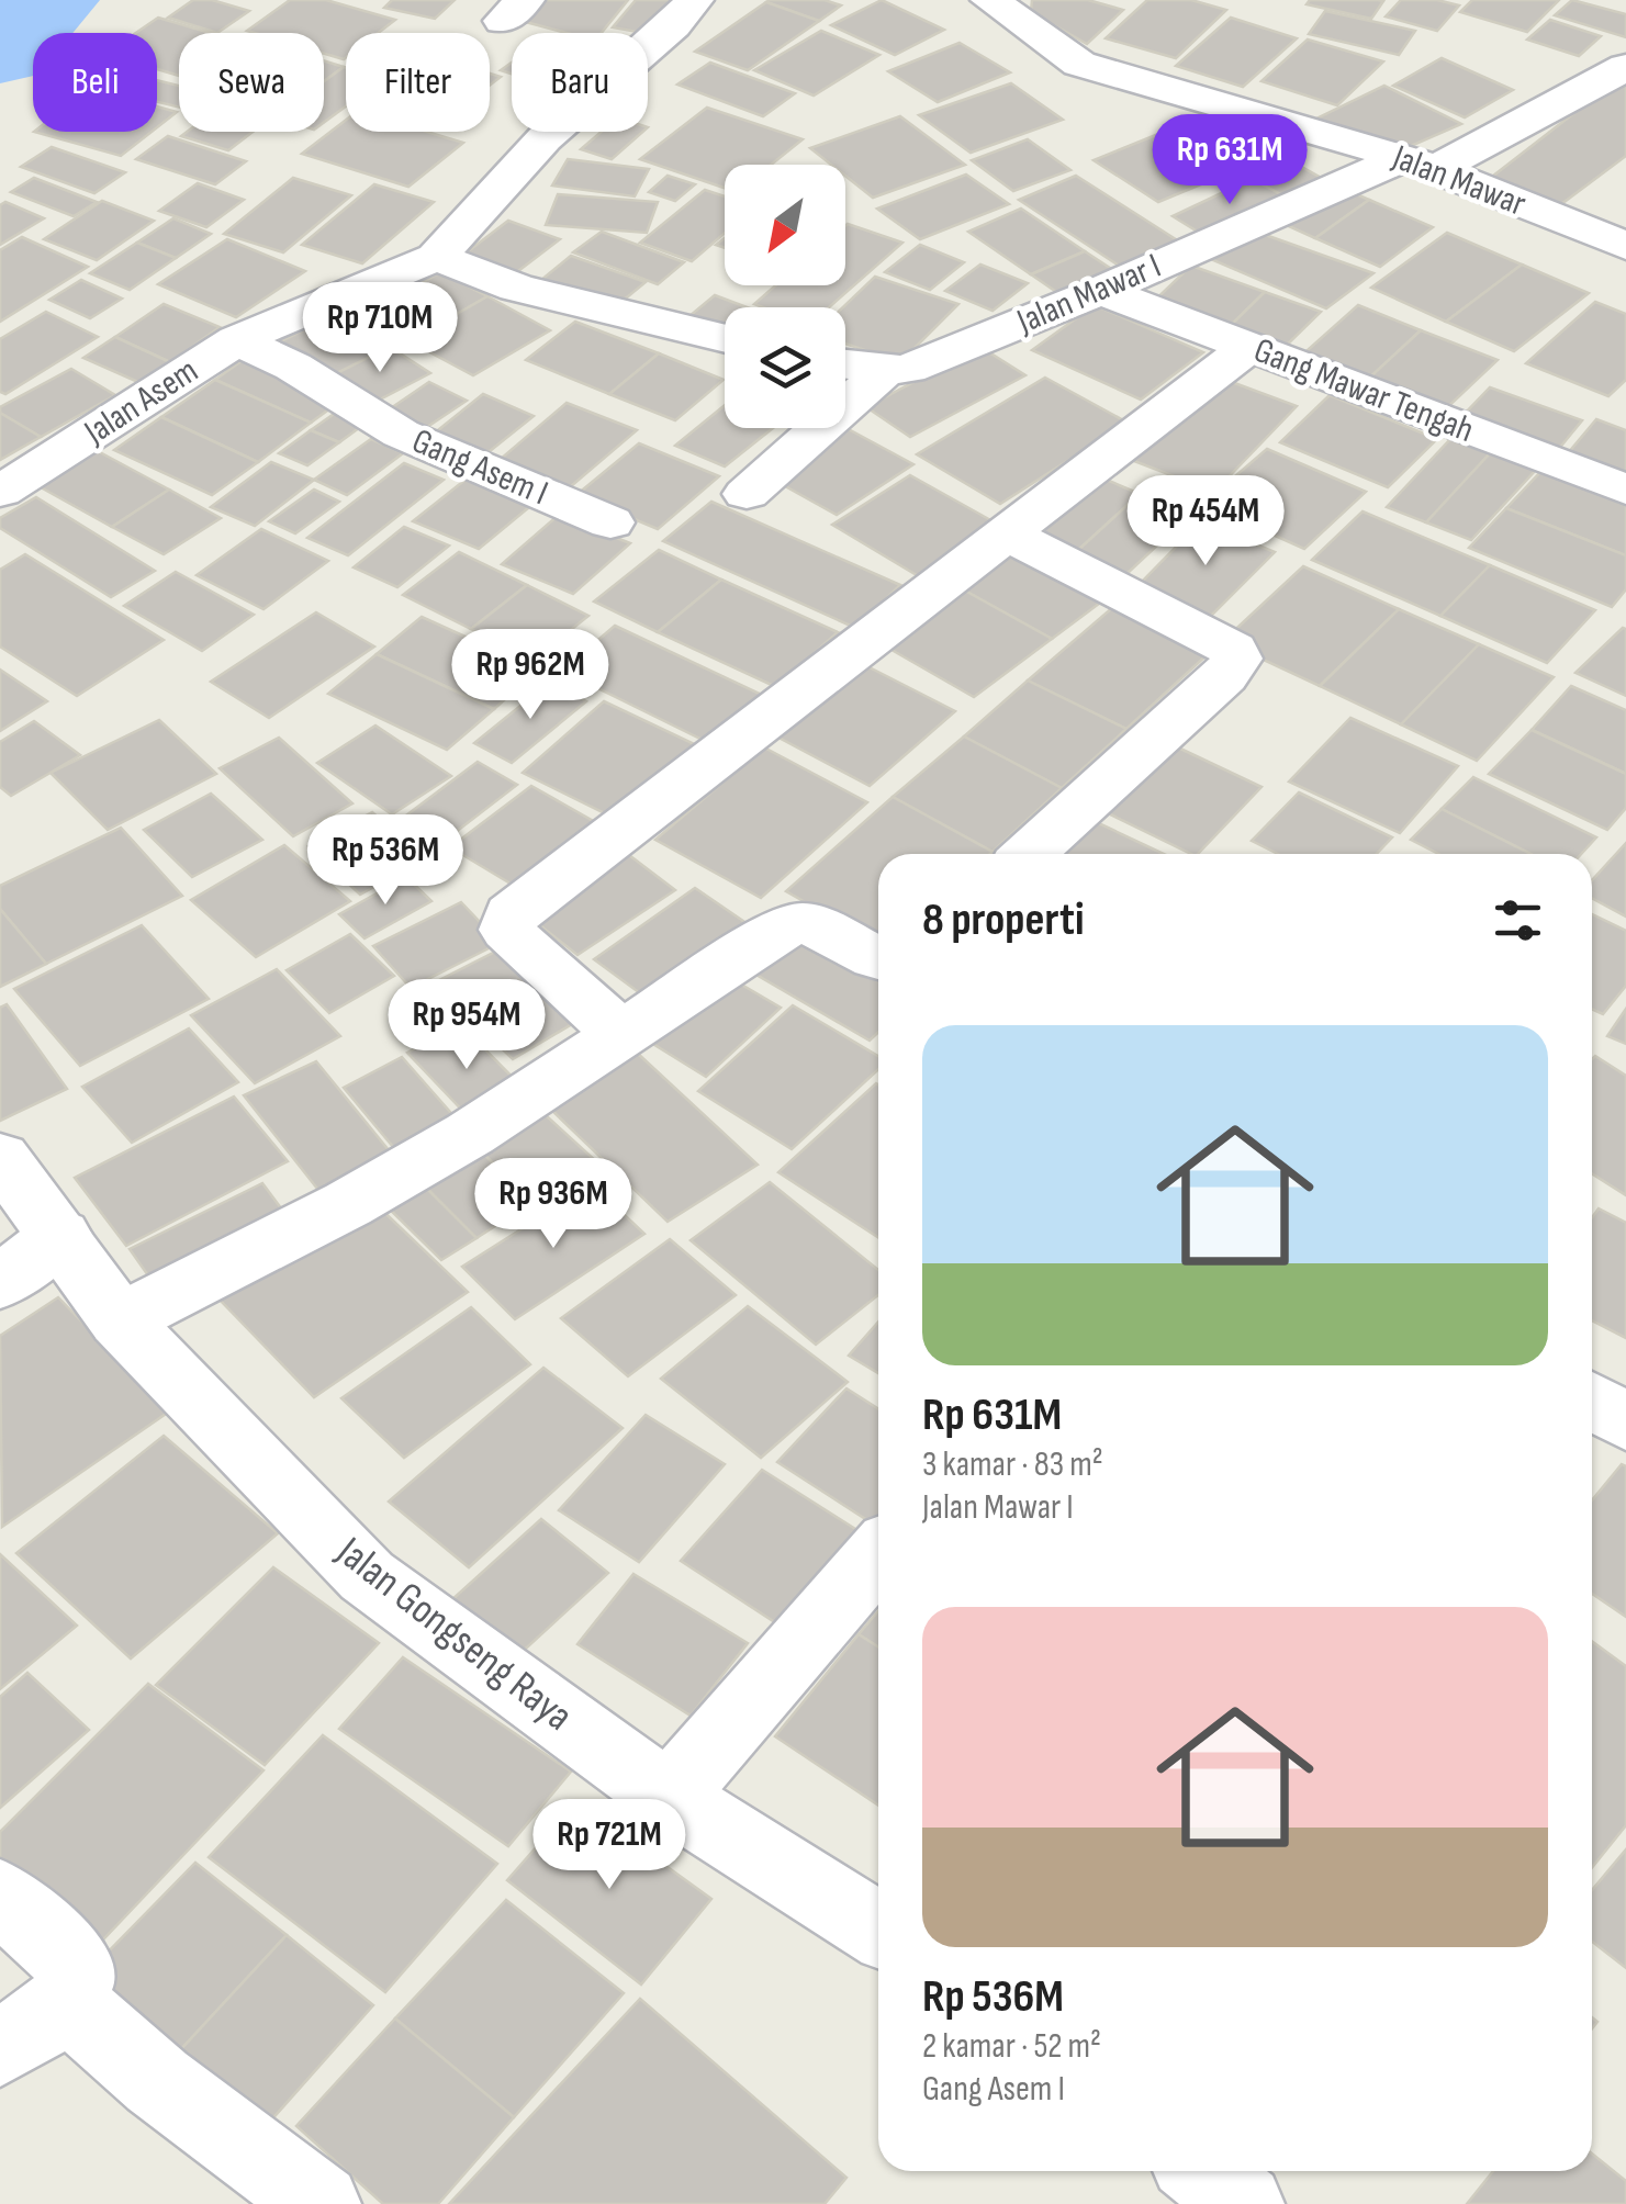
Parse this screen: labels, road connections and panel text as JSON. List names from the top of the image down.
{
  "streets": {
    "street": [
      "Jalan Mawar",
      "Jalan Mawar I",
      "Gang Mawar Tengah",
      "Jalan Asem",
      "Gang Asem I",
      "Jalan Gongseng Raya"
    ]
  },
  "crossings": [
    ["Jalan Mawar", "Jalan Mawar I"],
    ["Jalan Mawar I", "Gang Mawar Tengah"],
    ["Jalan Asem", "Gang Asem I"]
  ],
  "north": "bottom left",
  "page": {
    "chip": [
      "Beli",
      "Sewa",
      "Filter",
      "Baru"
    ],
    "price": [
      "Rp 631M",
      "Rp 710M",
      "Rp 454M",
      "Rp 962M",
      "Rp 536M",
      "Rp 954M",
      "Rp 936M",
      "Rp 721M"
    ],
    "heading": "8 properti",
    "list": [
      {
        "name": "Rp 631M",
        "note": "3 kamar · 83 m² · Jalan Mawar I"
      },
      {
        "name": "Rp 536M",
        "note": "2 kamar · 52 m² · Gang Asem I"
      }
    ]
  }
}
